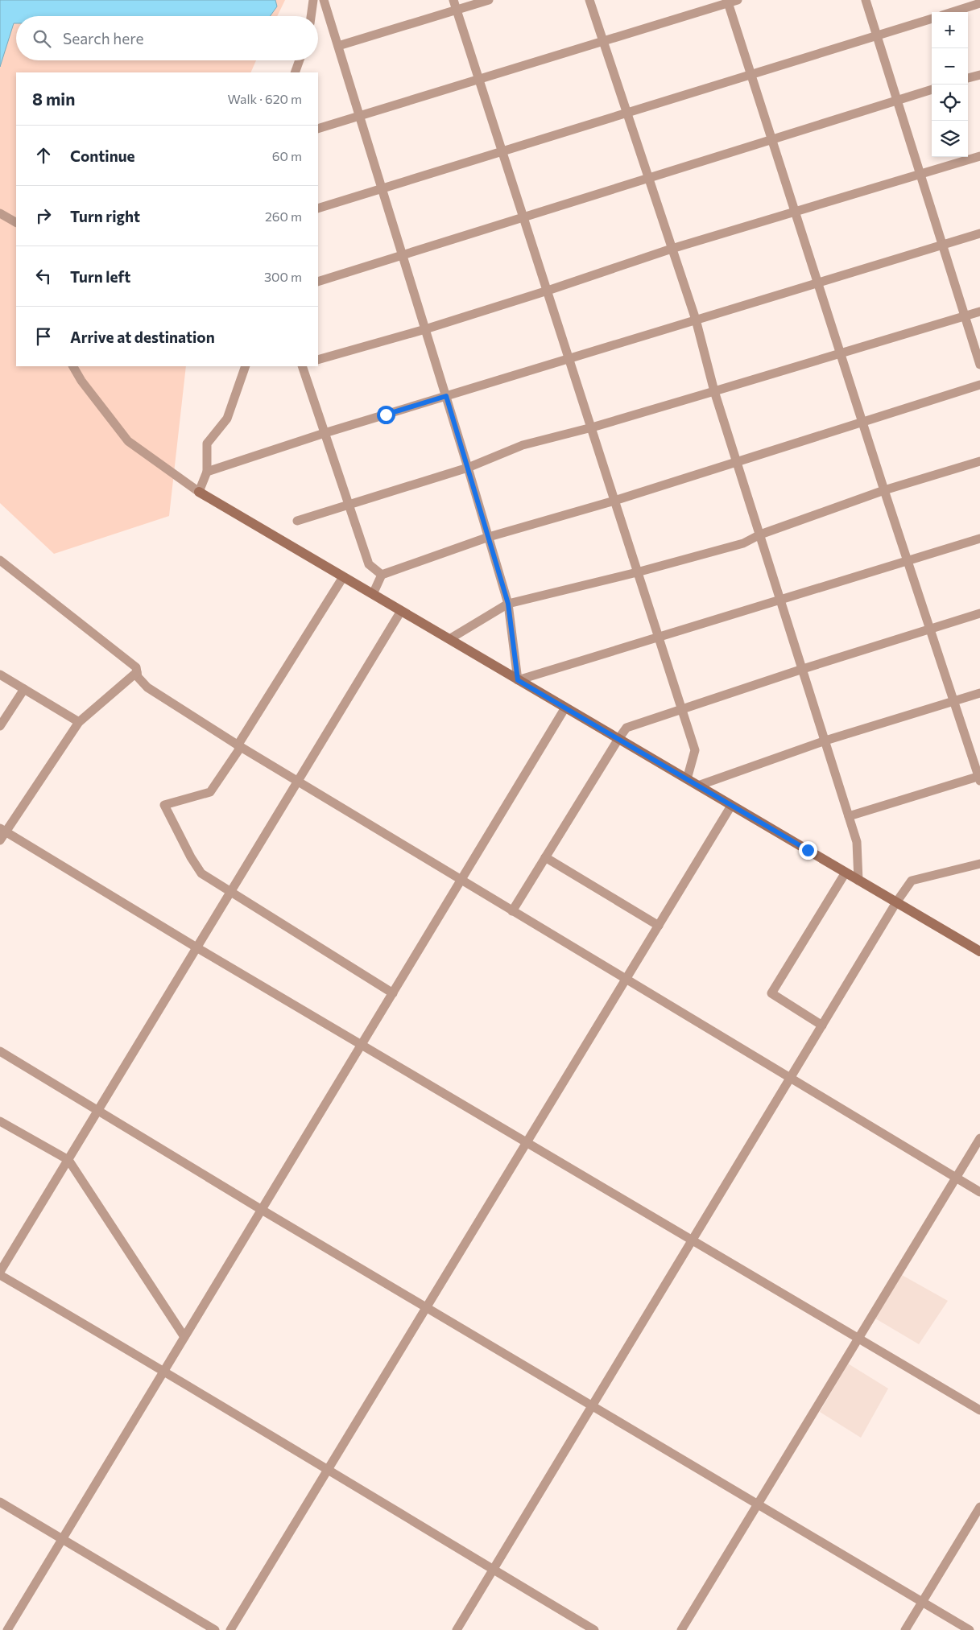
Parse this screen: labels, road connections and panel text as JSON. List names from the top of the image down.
{
  "page": {
    "map_buttons": ["+", "−"],
    "search": "Search here",
    "heading": ["8 min", "Walk · 620 m"],
    "list": [
      ["Continue", "60 m"],
      ["Turn right", "260 m"],
      ["Turn left", "300 m"],
      "Arrive at destination"
    ]
  }
}
